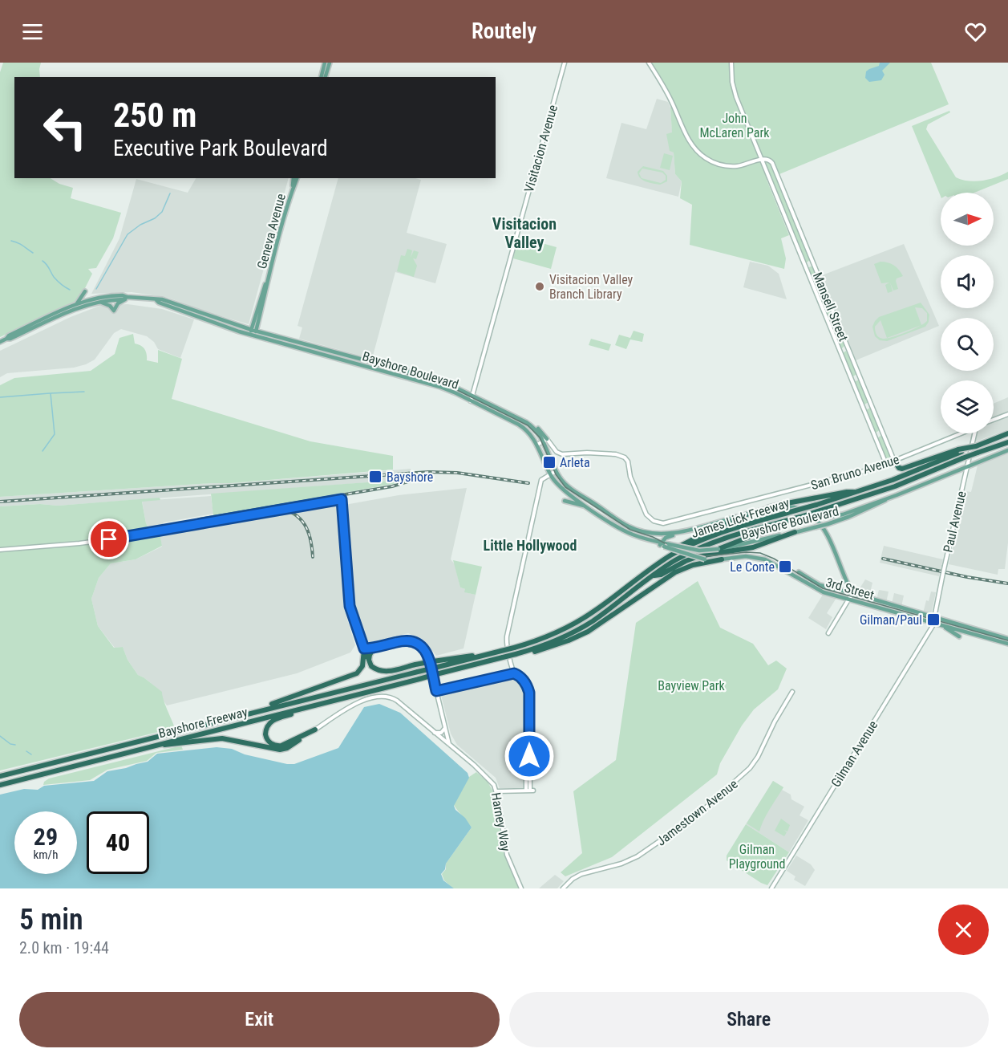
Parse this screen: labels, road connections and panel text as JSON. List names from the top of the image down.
{
  "streets": {
    "highway": ["James Lick Freeway", "Bayshore Freeway"],
    "main road": ["Geneva Avenue", "Bayshore Boulevard", "3rd Street"],
    "street": [
      "Visitacion Avenue",
      "Mansell Street",
      "San Bruno Avenue",
      "Paul Avenue",
      "Gilman Avenue",
      "Jamestown Avenue",
      "Harney Way"
    ]
  },
  "crossings": [
    ["Visitacion Avenue", "Bayshore Boulevard"],
    ["Geneva Avenue", "Bayshore Boulevard"],
    ["Mansell Street", "San Bruno Avenue"],
    ["Bayshore Boulevard", "San Bruno Avenue"],
    ["Bayshore Boulevard", "Paul Avenue"],
    ["Bayshore Boulevard", "3rd Street"],
    ["James Lick Freeway", "Bayshore Freeway"],
    ["Paul Avenue", "3rd Street"],
    ["Paul Avenue", "Gilman Avenue"],
    ["3rd Street", "Gilman Avenue"]
  ],
  "districts": ["Visitacion Valley", "Little Hollywood"],
  "parks": ["John McLaren Park", "Bayview Park", "Gilman Playground"],
  "places": {
    "other": ["Visitacion Valley Branch Library"],
    "transit": [
      "Arleta",
      "Bayshore",
      "Le Conte",
      "Gilman/Paul"
    ]
  },
  "north": "right",
  "page": {
    "header": "Routely",
    "turn": ["250 m", "Executive Park Boulevard"],
    "speed": "29 km/h",
    "limit": "40",
    "heading": ["5 min", "2.0 km · 19:44"],
    "buttons": ["Exit", "Share"]
  }
}
